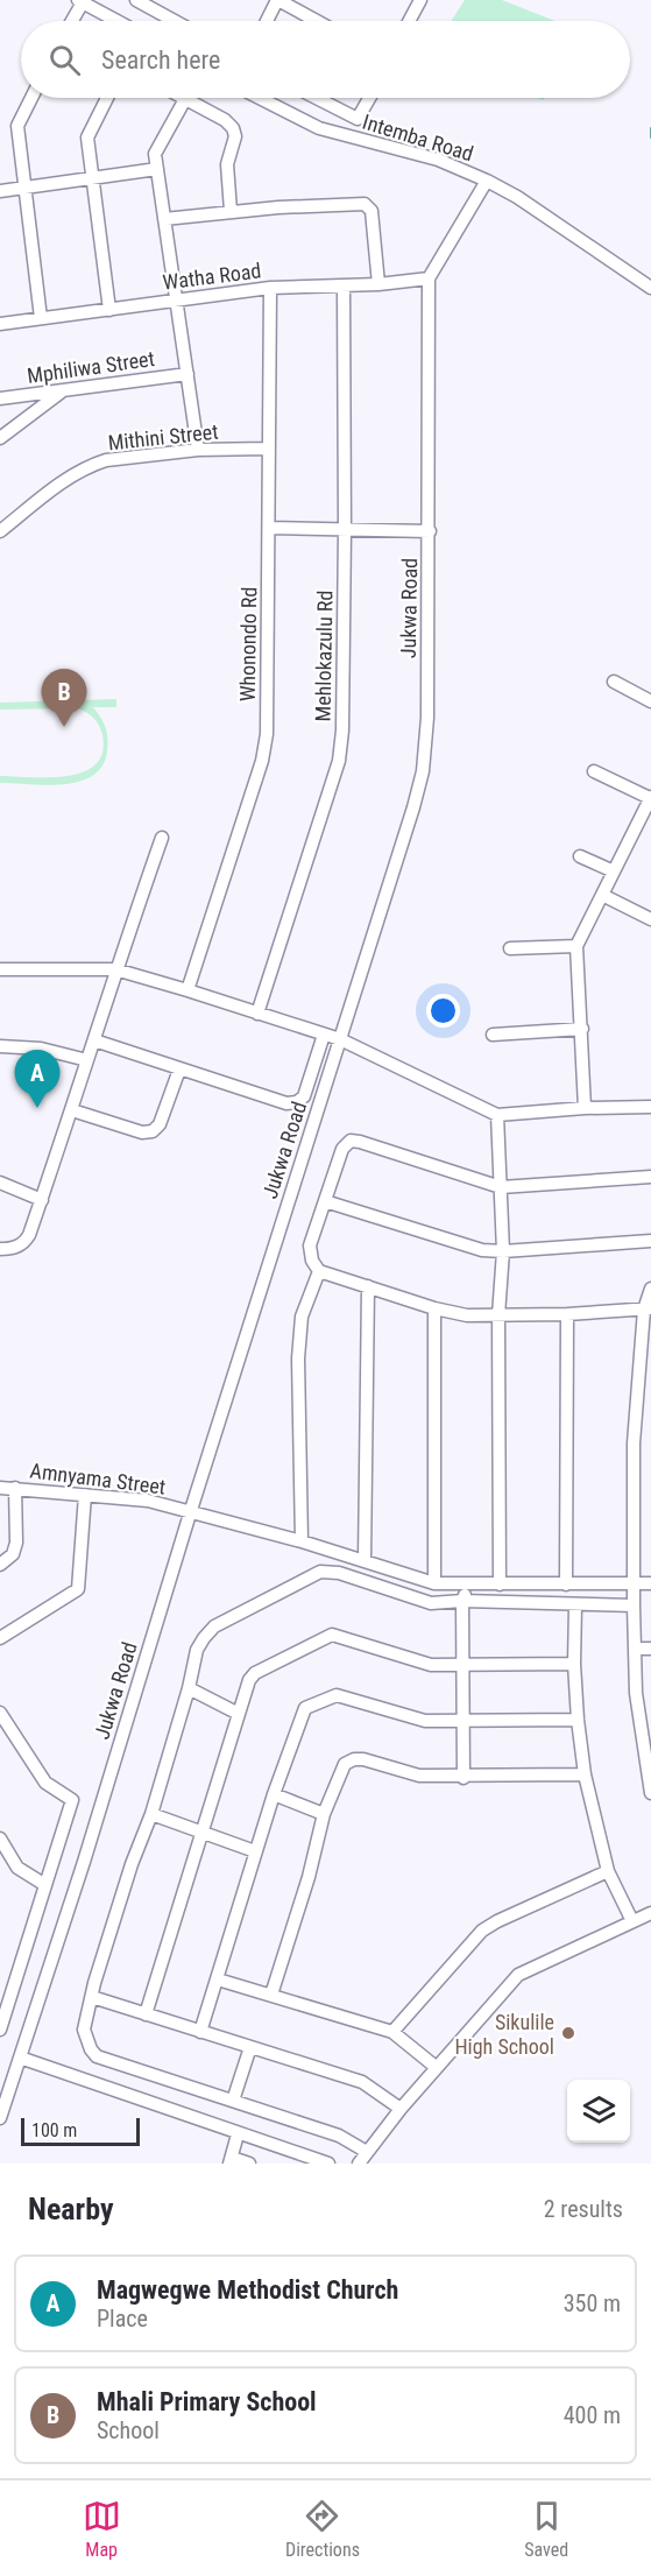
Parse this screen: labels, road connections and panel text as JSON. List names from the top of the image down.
{
  "streets": {
    "street": [
      "Intemba Road",
      "Watha Road",
      "Mphiliwa Street",
      "Mithini Street",
      "Jukwa Road",
      "Whonondo Rd",
      "Mehlokazulu Rd",
      "Amnyama Street"
    ]
  },
  "crossings": [
    ["Watha Road", "Jukwa Road"],
    ["Watha Road", "Whonondo Rd"],
    ["Watha Road", "Mehlokazulu Rd"],
    ["Mithini Street", "Whonondo Rd"],
    ["Jukwa Road", "Amnyama Street"]
  ],
  "places": ["Sikulile High School"],
  "scale_bar": "100 m",
  "page": {
    "search": "Search here",
    "pins": ["B", "A"],
    "scale": "100 m",
    "heading": ["Nearby", "2 results"],
    "list": [
      {
        "mark": "A",
        "name": "Magwegwe Methodist Church",
        "note": "Place",
        "value": "350 m"
      },
      {
        "mark": "B",
        "name": "Mhali Primary School",
        "note": "School",
        "value": "400 m"
      }
    ],
    "nav": ["Map", "Directions", "Saved"]
  }
}
